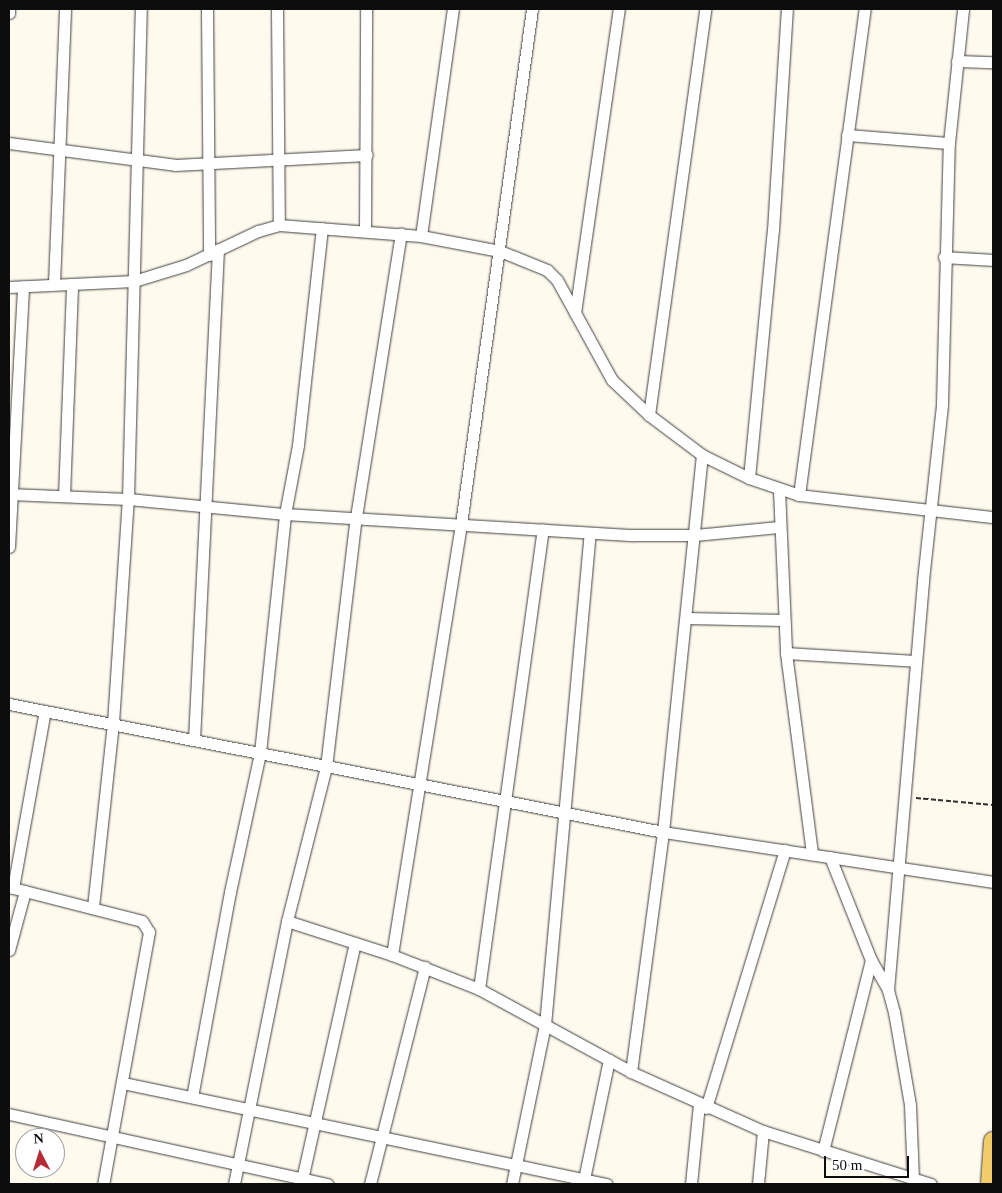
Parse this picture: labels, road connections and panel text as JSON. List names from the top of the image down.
{
  "scale_bar": "50 m",
  "north": "top"
}
